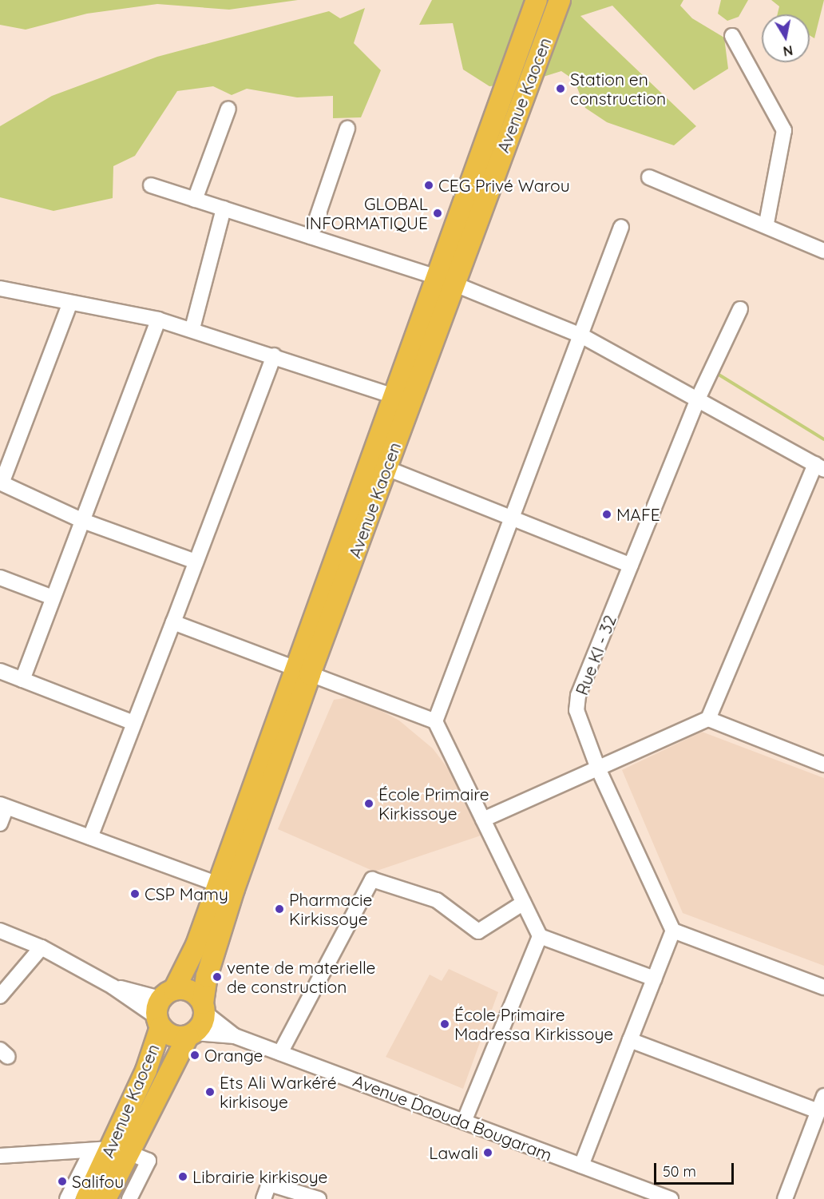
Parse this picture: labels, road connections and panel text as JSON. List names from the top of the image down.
{
  "streets": {
    "highway": ["Avenue Kaocen"],
    "street": ["Rue KI - 32", "Avenue Daouda Bougaram"]
  },
  "crossings": [
    ["Avenue Kaocen", "Avenue Daouda Bougaram"]
  ],
  "places": [
    "Station en construction",
    "CEG Privé Warou",
    "GLOBAL INFORMATIQUE",
    "MAFE",
    "École Primaire Kirkissoye",
    "CSP Mamy",
    "Pharmacie Kirkissoye",
    "vente de materielle de construction",
    "École Primaire Madressa Kirkissoye",
    "Orange",
    "Ets Ali Warkéré kirkisoye",
    "Lawali",
    "Librairie kirkisoye",
    "Salifou"
  ],
  "scale_bar": "50 m",
  "north": "bottom"
}
